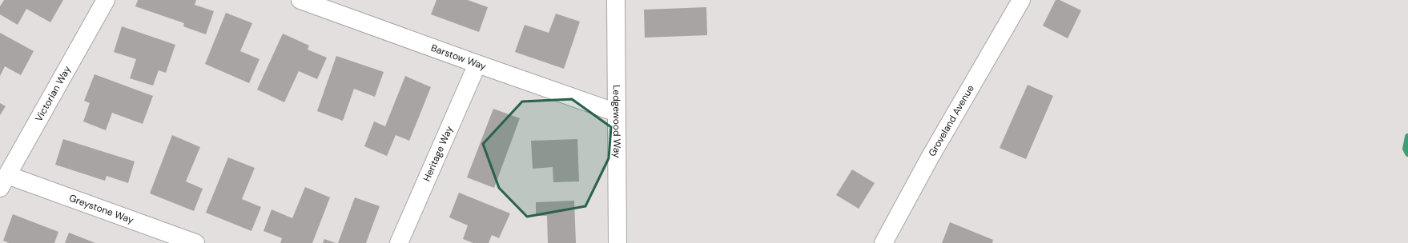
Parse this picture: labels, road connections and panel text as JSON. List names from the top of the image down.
{
  "streets": {
    "street": [
      "Barstow Way",
      "Victorian Way",
      "Groveland Avenue",
      "Ledgewood Way",
      "Heritage Way",
      "Greystone Way"
    ]
  },
  "crossings": [
    ["Barstow Way", "Ledgewood Way"],
    ["Barstow Way", "Heritage Way"],
    ["Victorian Way", "Greystone Way"]
  ]
}
